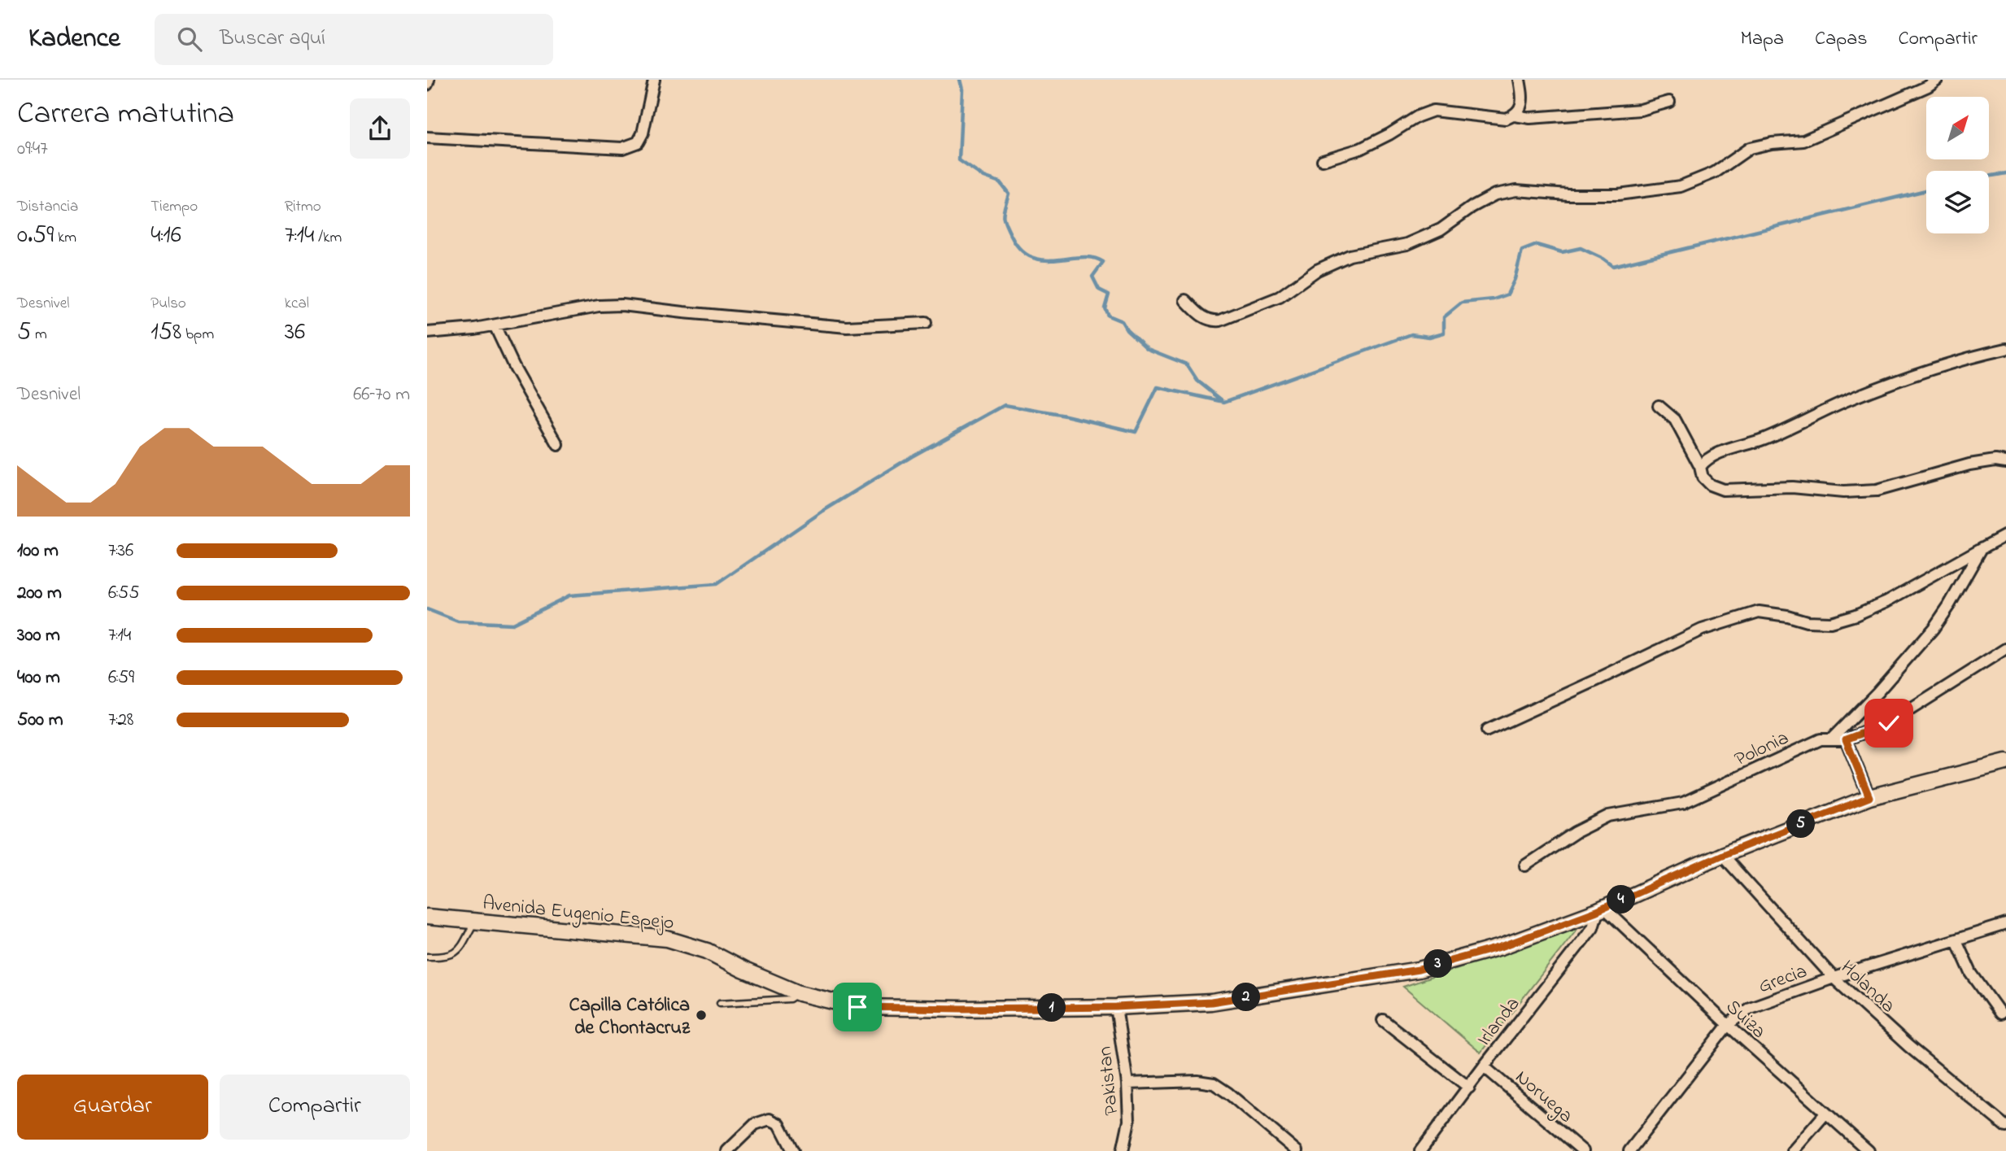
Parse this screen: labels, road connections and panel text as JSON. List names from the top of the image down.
{
  "streets": {
    "main road": ["Avenida Eugenio Espejo"],
    "street": [
      "Polonia",
      "Grecia",
      "Holanda",
      "Suiza",
      "Irlanda",
      "Pakistan",
      "Noruega"
    ]
  },
  "crossings": [
    ["Avenida Eugenio Espejo", "Holanda"],
    ["Avenida Eugenio Espejo", "Suiza"],
    ["Avenida Eugenio Espejo", "Irlanda"],
    ["Avenida Eugenio Espejo", "Pakistan"],
    ["Grecia", "Holanda"],
    ["Grecia", "Suiza"],
    ["Suiza", "Irlanda"],
    ["Irlanda", "Noruega"]
  ],
  "places": ["Capilla Católica de Chontacruz"],
  "north": "top right",
  "page": {
    "header": "Kadence",
    "search": "Buscar aquí",
    "nav": ["Mapa", "Capas", "Compartir"],
    "heading": ["Carrera matutina", "09:47"],
    "stats": [
      ["Distancia", "0.59 km"],
      ["Tiempo", "4:16"],
      ["Ritmo", "7:14 /km"],
      ["Desnivel", "5 m"],
      ["Pulso", "158 bpm"],
      ["kcal", "36"]
    ],
    "chart": ["Desnivel", "66–70 m"],
    "list": [
      {
        "name": "100 m",
        "note": "7:36"
      },
      {
        "name": "200 m",
        "note": "6:55"
      },
      {
        "name": "300 m",
        "note": "7:14"
      },
      {
        "name": "400 m",
        "note": "6:59"
      },
      {
        "name": "500 m",
        "note": "7:28"
      }
    ],
    "pins": [
      "5",
      "4",
      "3",
      "2",
      "1"
    ],
    "buttons": ["Guardar", "Compartir"]
  }
}
